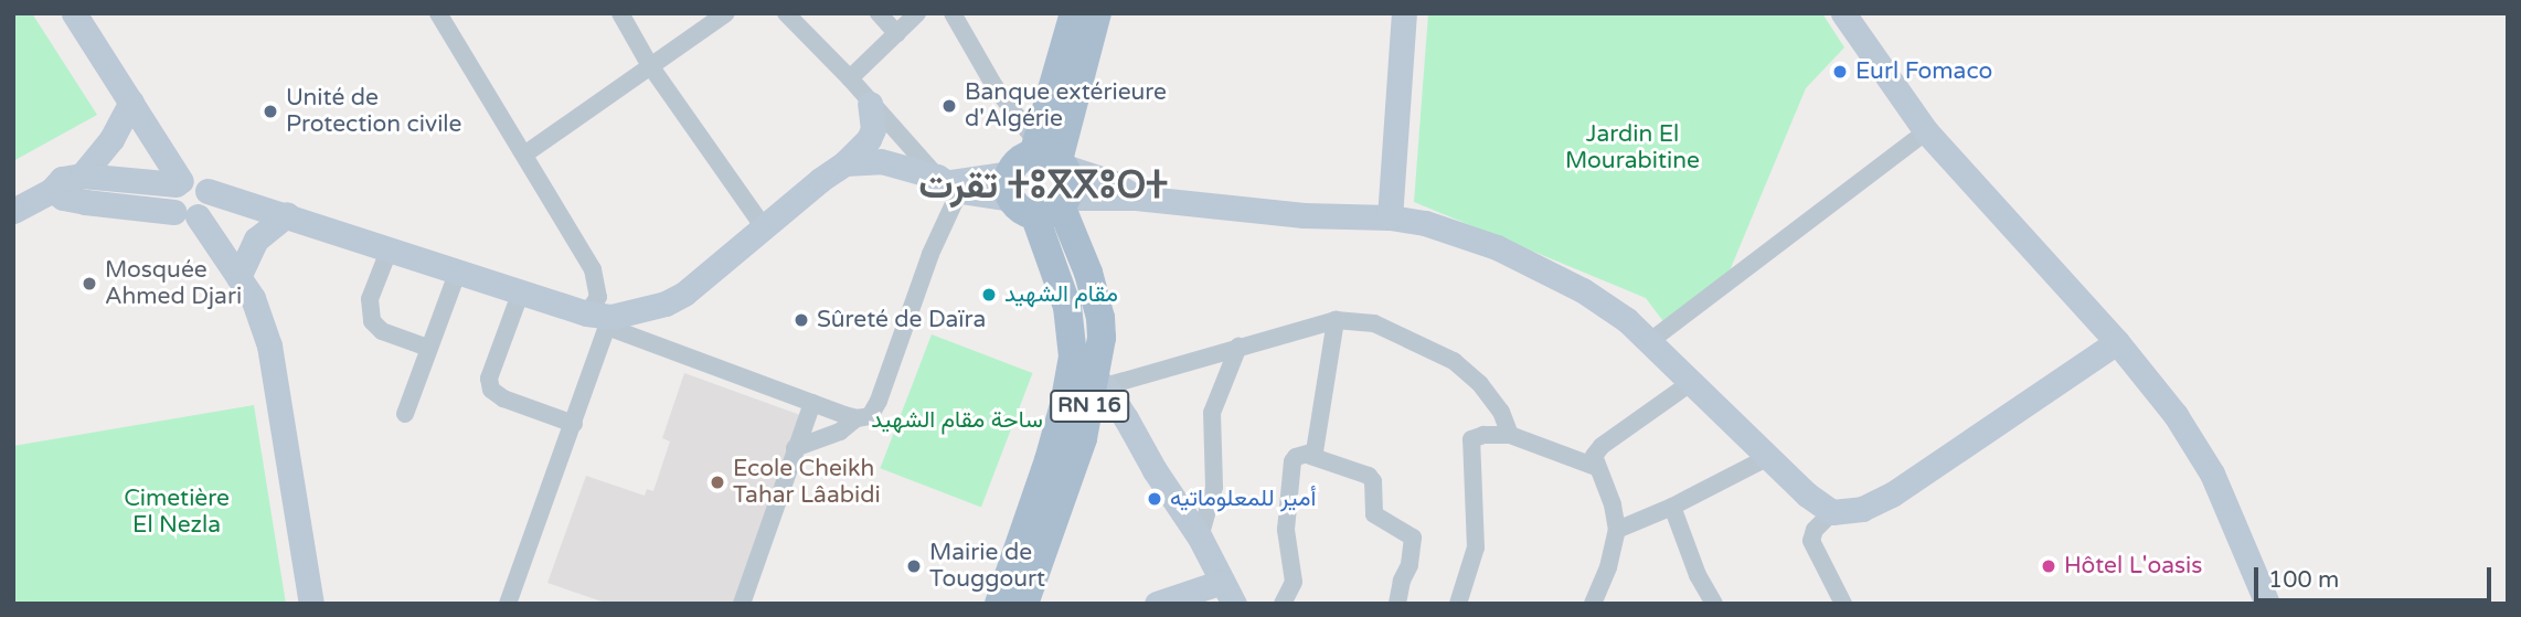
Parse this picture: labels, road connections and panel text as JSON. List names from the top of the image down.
{
  "streets": {
    "main road": ["RN 16"]
  },
  "districts": ["تقرت ⵜⵓⴳⴳⵓⵔⵜ"],
  "parks": ["Jardin El Mourabitine", "ساحة مقام الشهيد", "Cimetière El Nezla"],
  "places": [
    "Eurl Fomaco",
    "Banque extérieure d'Algérie",
    "Unité de Protection civile",
    "Mosquée Ahmed Djari",
    "مقام الشهيد",
    "Sûreté de Daïra",
    "Ecole Cheikh Tahar Lâabidi",
    "أمیر للمعلوماتیه",
    "Mairie de Touggourt",
    "Hôtel L'oasis"
  ],
  "scale_bar": "100 m"
}
